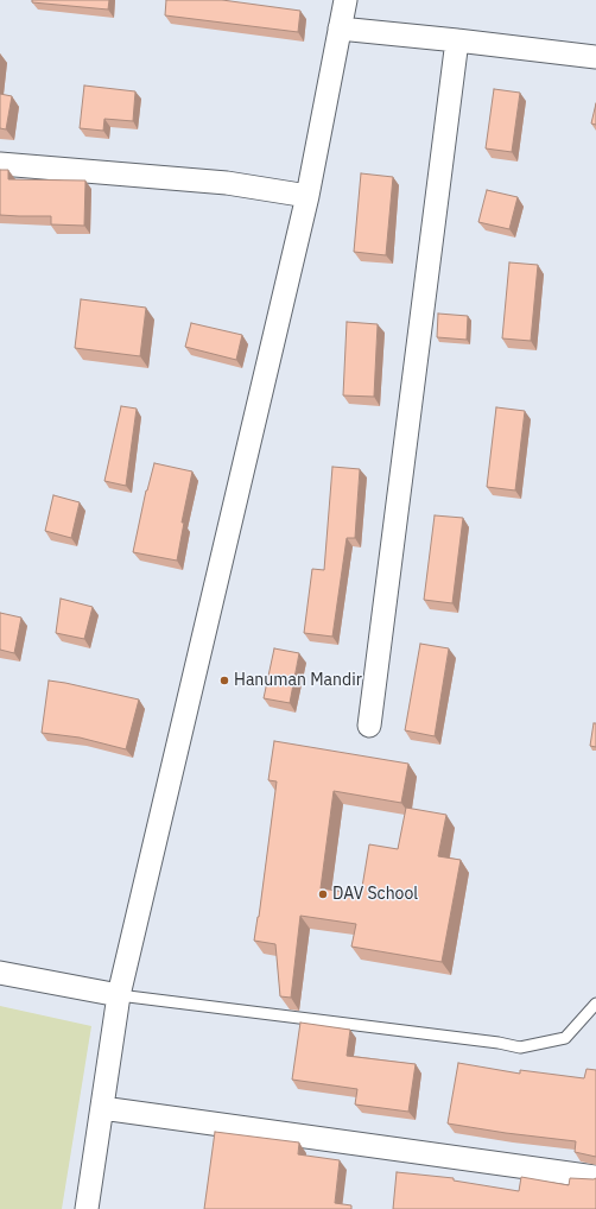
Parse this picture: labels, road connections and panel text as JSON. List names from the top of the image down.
{
  "places": ["Hanuman Mandir", "DAV School"]
}
